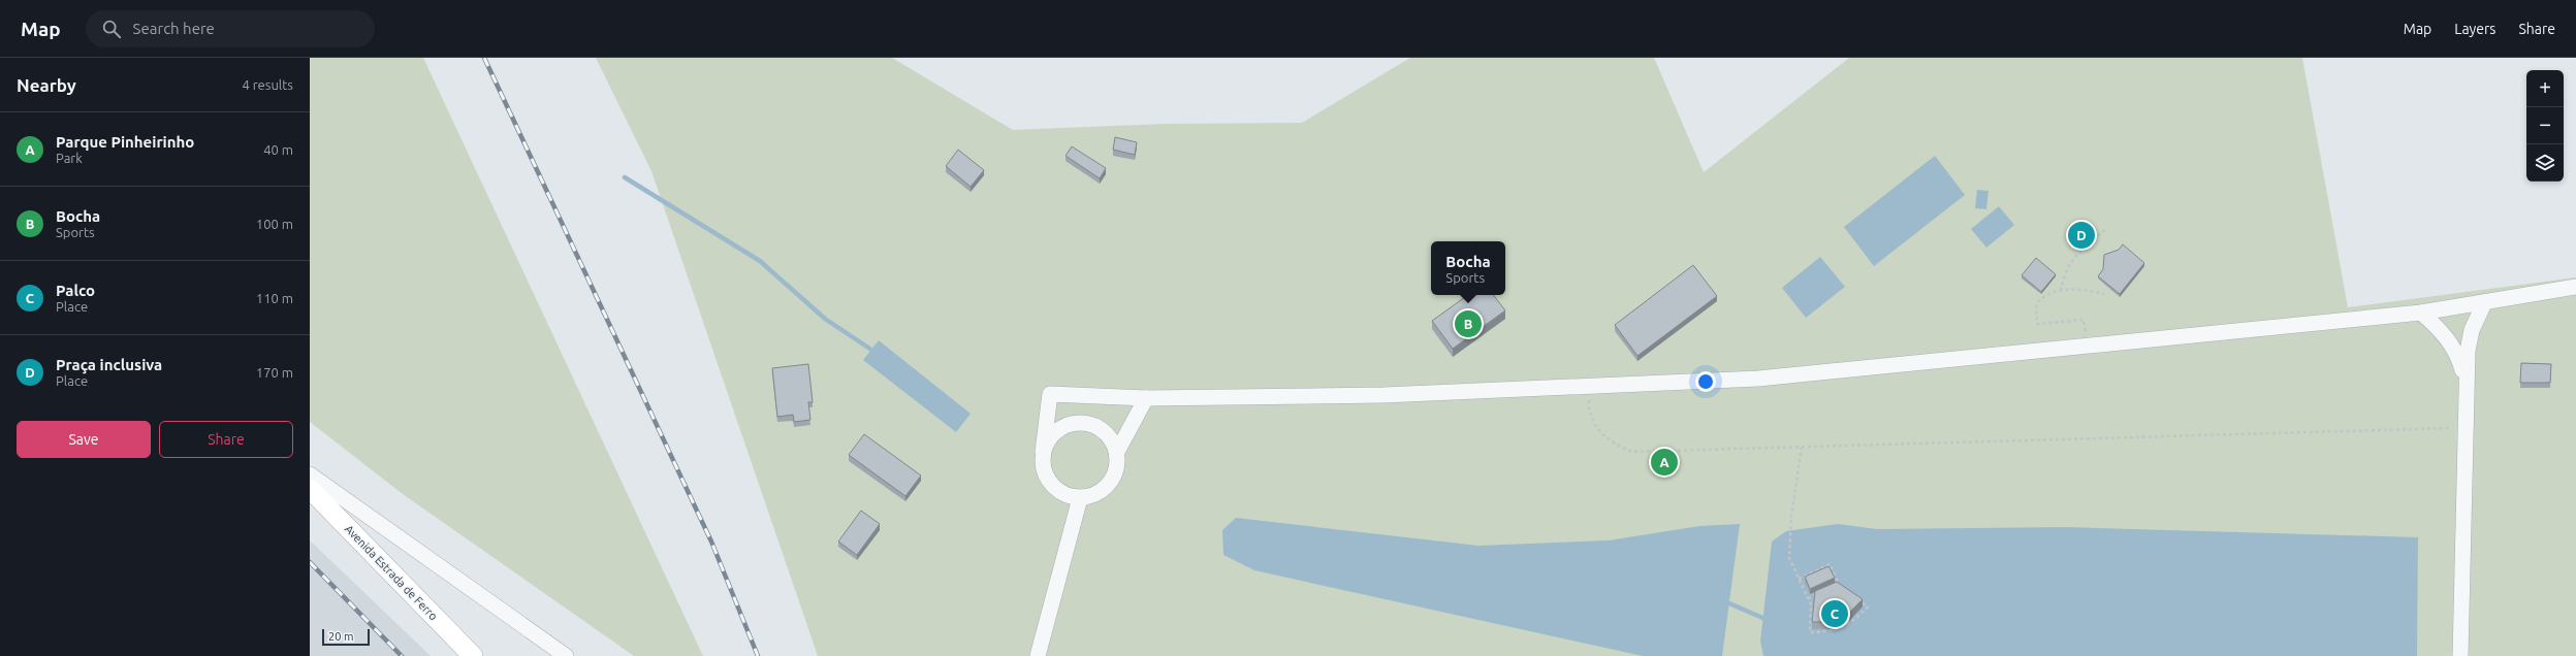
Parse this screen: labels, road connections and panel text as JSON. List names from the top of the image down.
{
  "streets": {
    "main road": ["Avenida Estrada de Ferro"]
  },
  "scale_bar": "20 m",
  "page": {
    "header": "Map",
    "search": "Search here",
    "nav": ["Map", "Layers", "Share"],
    "heading": ["Nearby", "4 results"],
    "map_buttons": ["+", "−"],
    "list": [
      {
        "mark": "A",
        "name": "Parque Pinheirinho",
        "note": "Park",
        "value": "40 m"
      },
      {
        "mark": "B",
        "name": "Bocha",
        "note": "Sports",
        "value": "100 m"
      },
      {
        "mark": "C",
        "name": "Palco",
        "note": "Place",
        "value": "110 m"
      },
      {
        "mark": "D",
        "name": "Praça inclusiva",
        "note": "Place",
        "value": "170 m"
      }
    ],
    "pins": [
      "D",
      "B",
      "A",
      "C"
    ],
    "popup": ["Bocha", "Sports"],
    "buttons": ["Save", "Share"],
    "scale": "20 m"
  }
}
